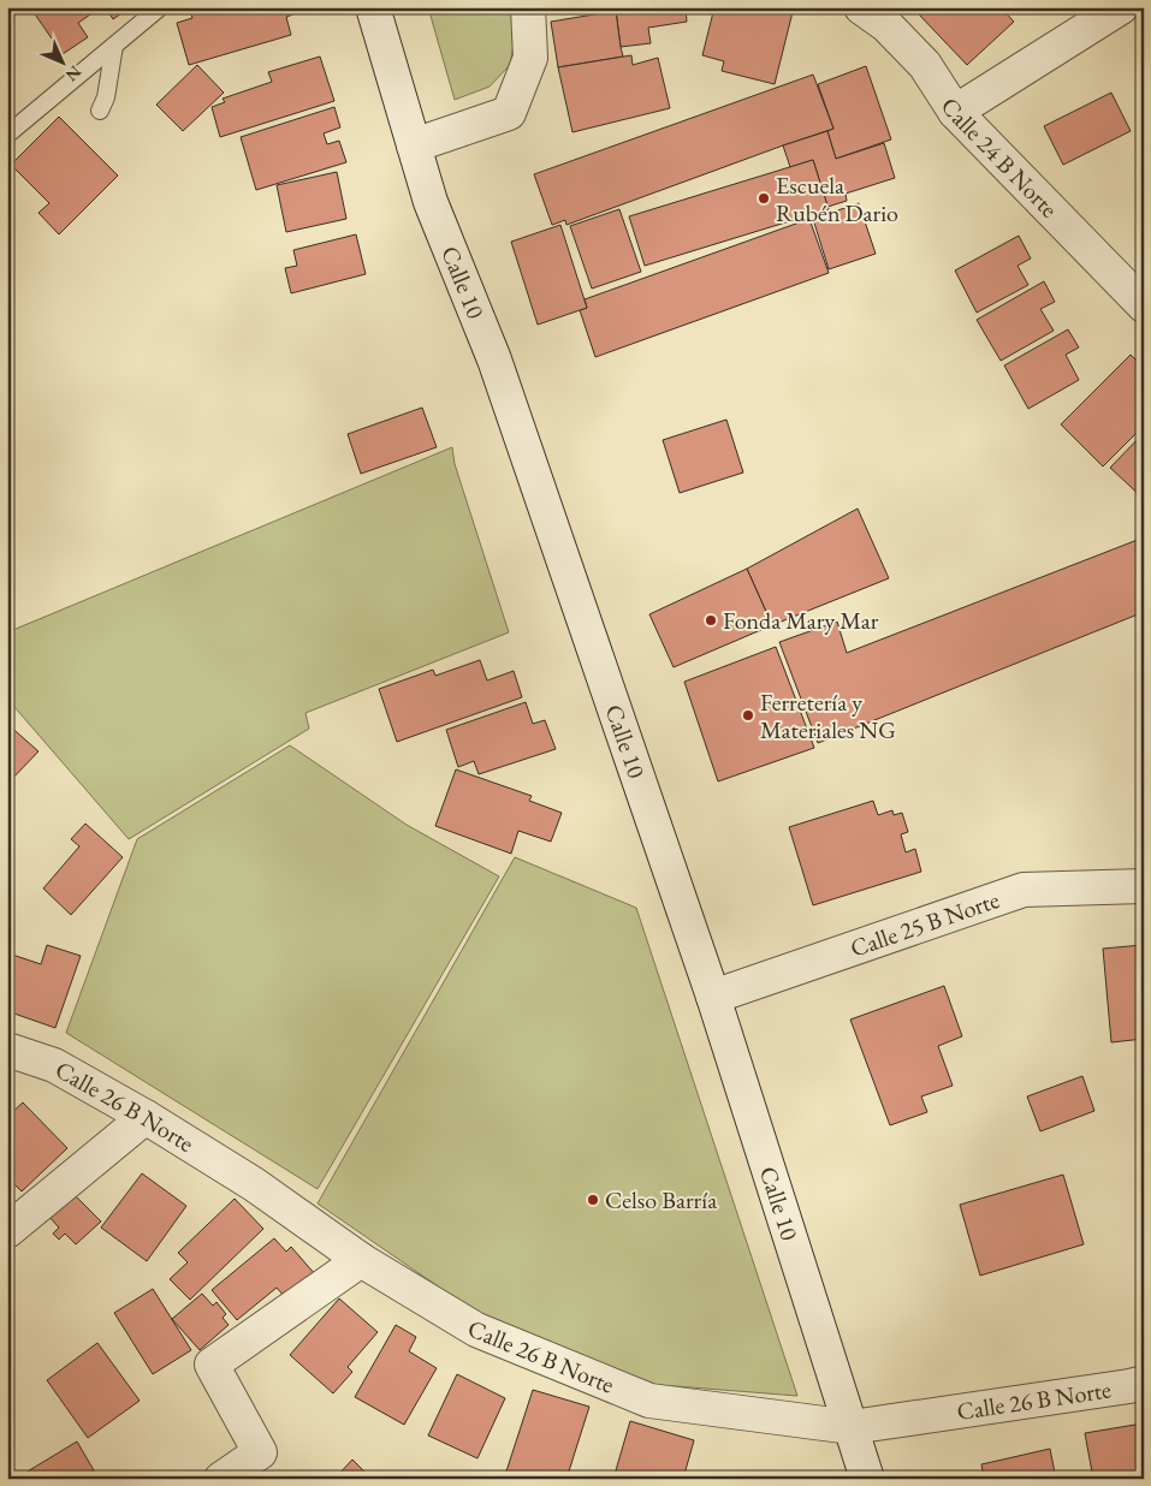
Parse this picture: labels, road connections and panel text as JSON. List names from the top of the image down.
{
  "streets": {
    "street": [
      "Calle 24 B Norte",
      "Calle 10",
      "Calle 25 B Norte",
      "Calle 26 B Norte"
    ]
  },
  "crossings": [
    ["Calle 10", "Calle 25 B Norte"],
    ["Calle 10", "Calle 26 B Norte"]
  ],
  "places": [
    "Escuela Rubén Dario",
    "Fonda Mary Mar",
    "Ferretería y Materiales NG",
    "Celso Barría"
  ],
  "north": "bottom right"
}
